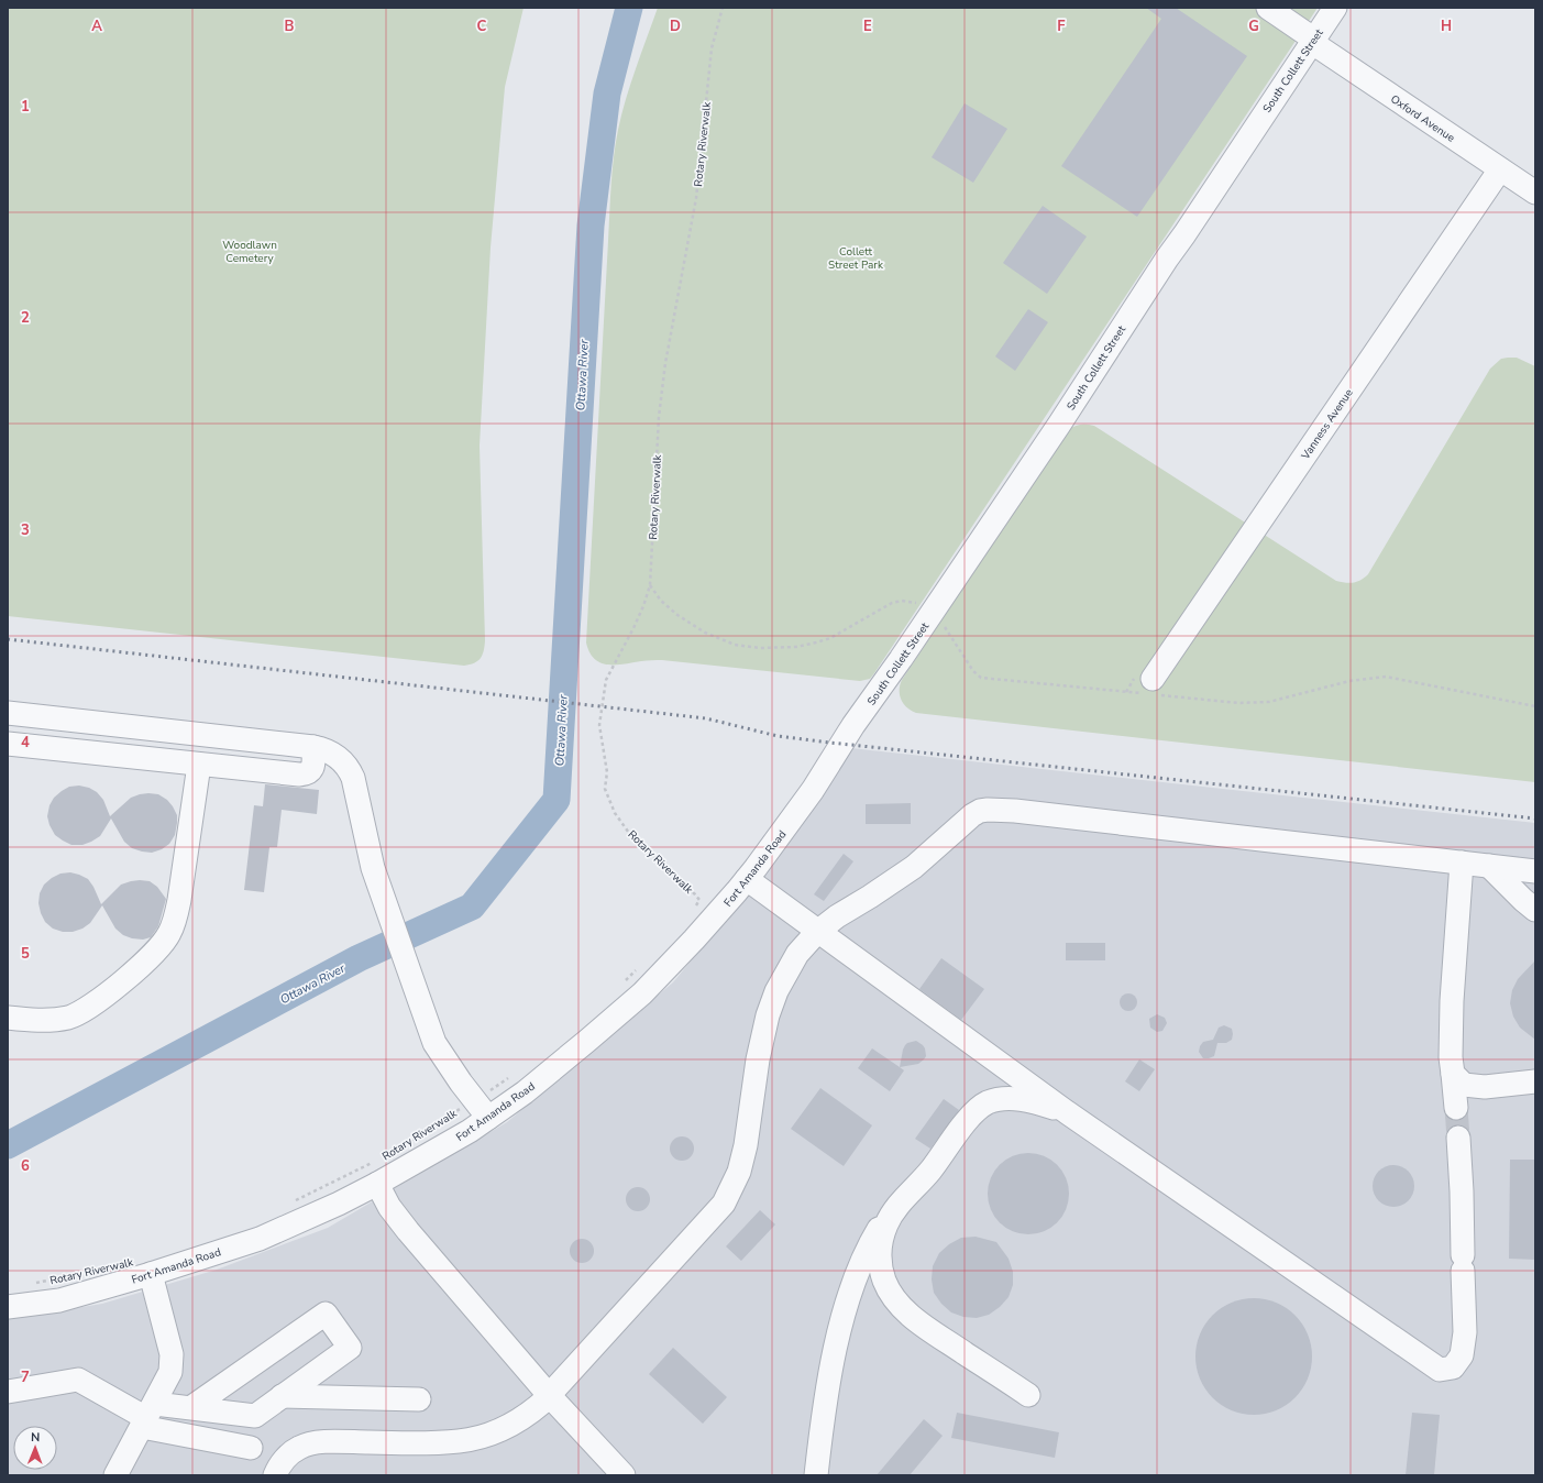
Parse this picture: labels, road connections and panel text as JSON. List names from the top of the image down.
{
  "streets": {
    "street": [
      "South Collett Street",
      "Oxford Avenue",
      "Vanness Avenue",
      "Fort Amanda Road"
    ],
    "path": ["Rotary Riverwalk"]
  },
  "crossings": [
    ["South Collett Street", "Oxford Avenue"],
    ["South Collett Street", "Fort Amanda Road"],
    ["Oxford Avenue", "Vanness Avenue"],
    ["Rotary Riverwalk", "Fort Amanda Road"]
  ],
  "water": ["Ottawa River"],
  "parks": ["Woodlawn Cemetery", "Collett Street Park"],
  "north": "top",
  "grid": {
    "columns": [
      "A",
      "B",
      "C",
      "D",
      "E",
      "F",
      "G",
      "H"
    ],
    "rows": [
      "1",
      "2",
      "3",
      "4",
      "5",
      "6",
      "7"
    ]
  }
}
